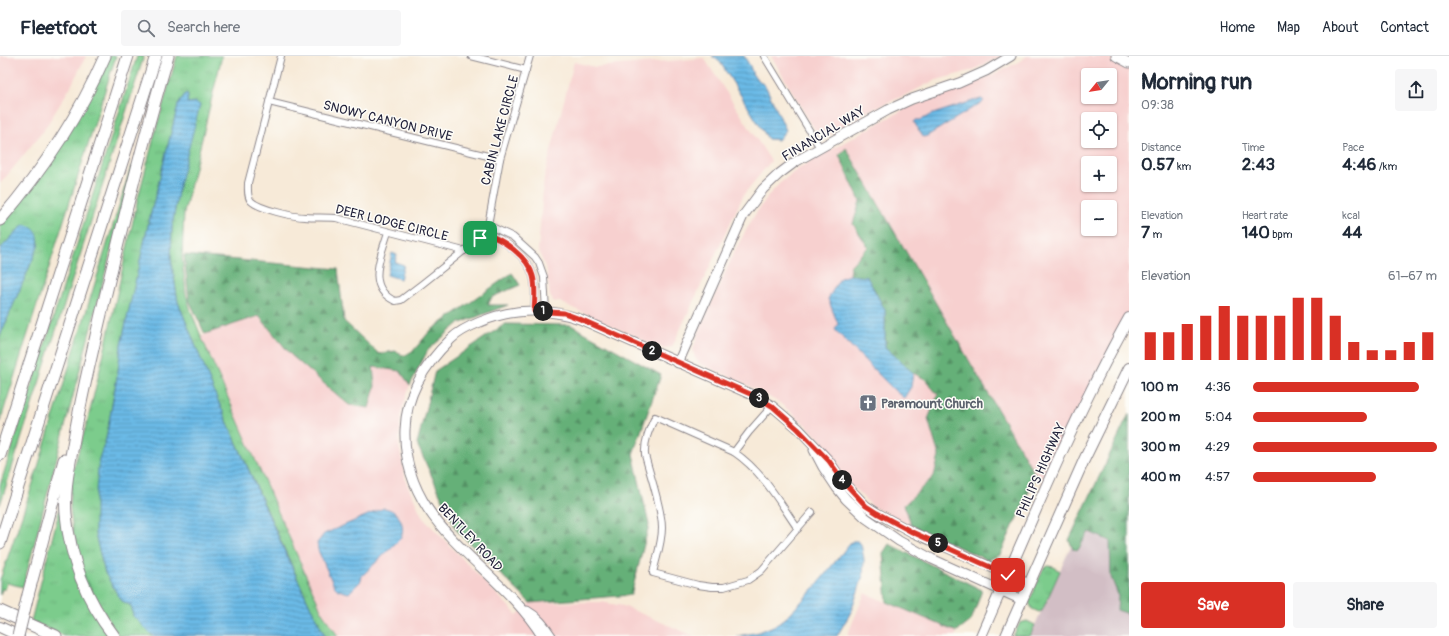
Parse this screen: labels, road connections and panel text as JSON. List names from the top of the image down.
{
  "streets": {
    "main road": ["PHILIPS HIGHWAY"],
    "street": [
      "SNOWY CANYON DRIVE",
      "CABIN LAKE CIRCLE",
      "FINANCIAL WAY",
      "DEER LODGE CIRCLE",
      "BENTLEY ROAD"
    ]
  },
  "crossings": [
    ["SNOWY CANYON DRIVE", "CABIN LAKE CIRCLE"],
    ["SNOWY CANYON DRIVE", "DEER LODGE CIRCLE"],
    ["CABIN LAKE CIRCLE", "DEER LODGE CIRCLE"],
    ["FINANCIAL WAY", "BENTLEY ROAD"],
    ["PHILIPS HIGHWAY", "BENTLEY ROAD"]
  ],
  "places": {
    "church": ["Paramount Church"]
  },
  "north": "bottom left",
  "page": {
    "header": "Fleetfoot",
    "search": "Search here",
    "nav": [
      "Home",
      "Map",
      "About",
      "Contact"
    ],
    "heading": ["Morning run", "09:38"],
    "map_buttons": ["+", "−"],
    "stats": [
      ["Distance", "0.57 km"],
      ["Time", "2:43"],
      ["Pace", "4:46 /km"],
      ["Elevation", "7 m"],
      ["Heart rate", "140 bpm"],
      ["kcal", "44"]
    ],
    "chart": ["Elevation", "61–67 m"],
    "pins": [
      "1",
      "2",
      "3",
      "4",
      "5"
    ],
    "list": [
      {
        "name": "100 m",
        "note": "4:36"
      },
      {
        "name": "200 m",
        "note": "5:04"
      },
      {
        "name": "300 m",
        "note": "4:29"
      },
      {
        "name": "400 m",
        "note": "4:57"
      }
    ],
    "buttons": ["Save", "Share"]
  }
}
